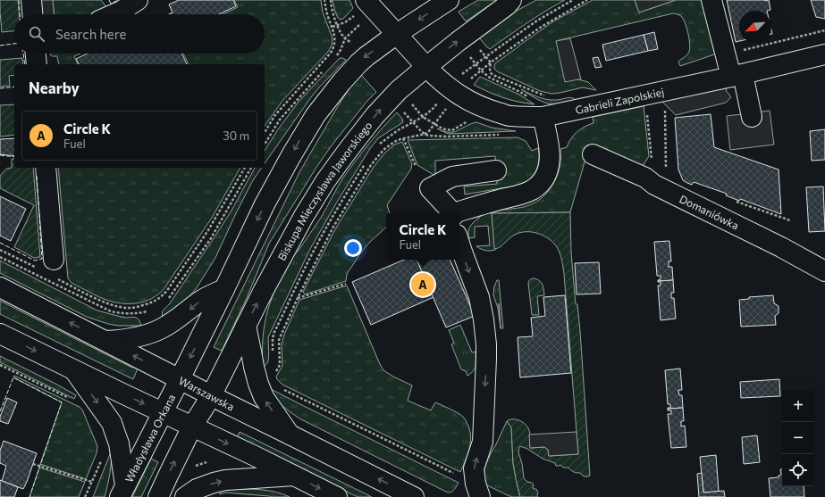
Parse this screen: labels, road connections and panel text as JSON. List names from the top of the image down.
{
  "streets": {
    "street": [
      "Gabrieli Zapolskiej",
      "Biskupa Mieczysława Jaworskiego",
      "Domaniówka",
      "Warszawska",
      "Władysława Orkana"
    ]
  },
  "crossings": [
    ["Gabrieli Zapolskiej", "Biskupa Mieczysława Jaworskiego"],
    ["Biskupa Mieczysława Jaworskiego", "Warszawska"],
    ["Warszawska", "Władysława Orkana"]
  ],
  "north": "bottom left",
  "page": {
    "search": "Search here",
    "heading": "Nearby",
    "list": [
      {
        "mark": "A",
        "name": "Circle K",
        "note": "Fuel",
        "value": "30 m"
      }
    ],
    "popup": ["Circle K", "Fuel"],
    "pins": "A",
    "map_buttons": ["+", "−"]
  }
}
